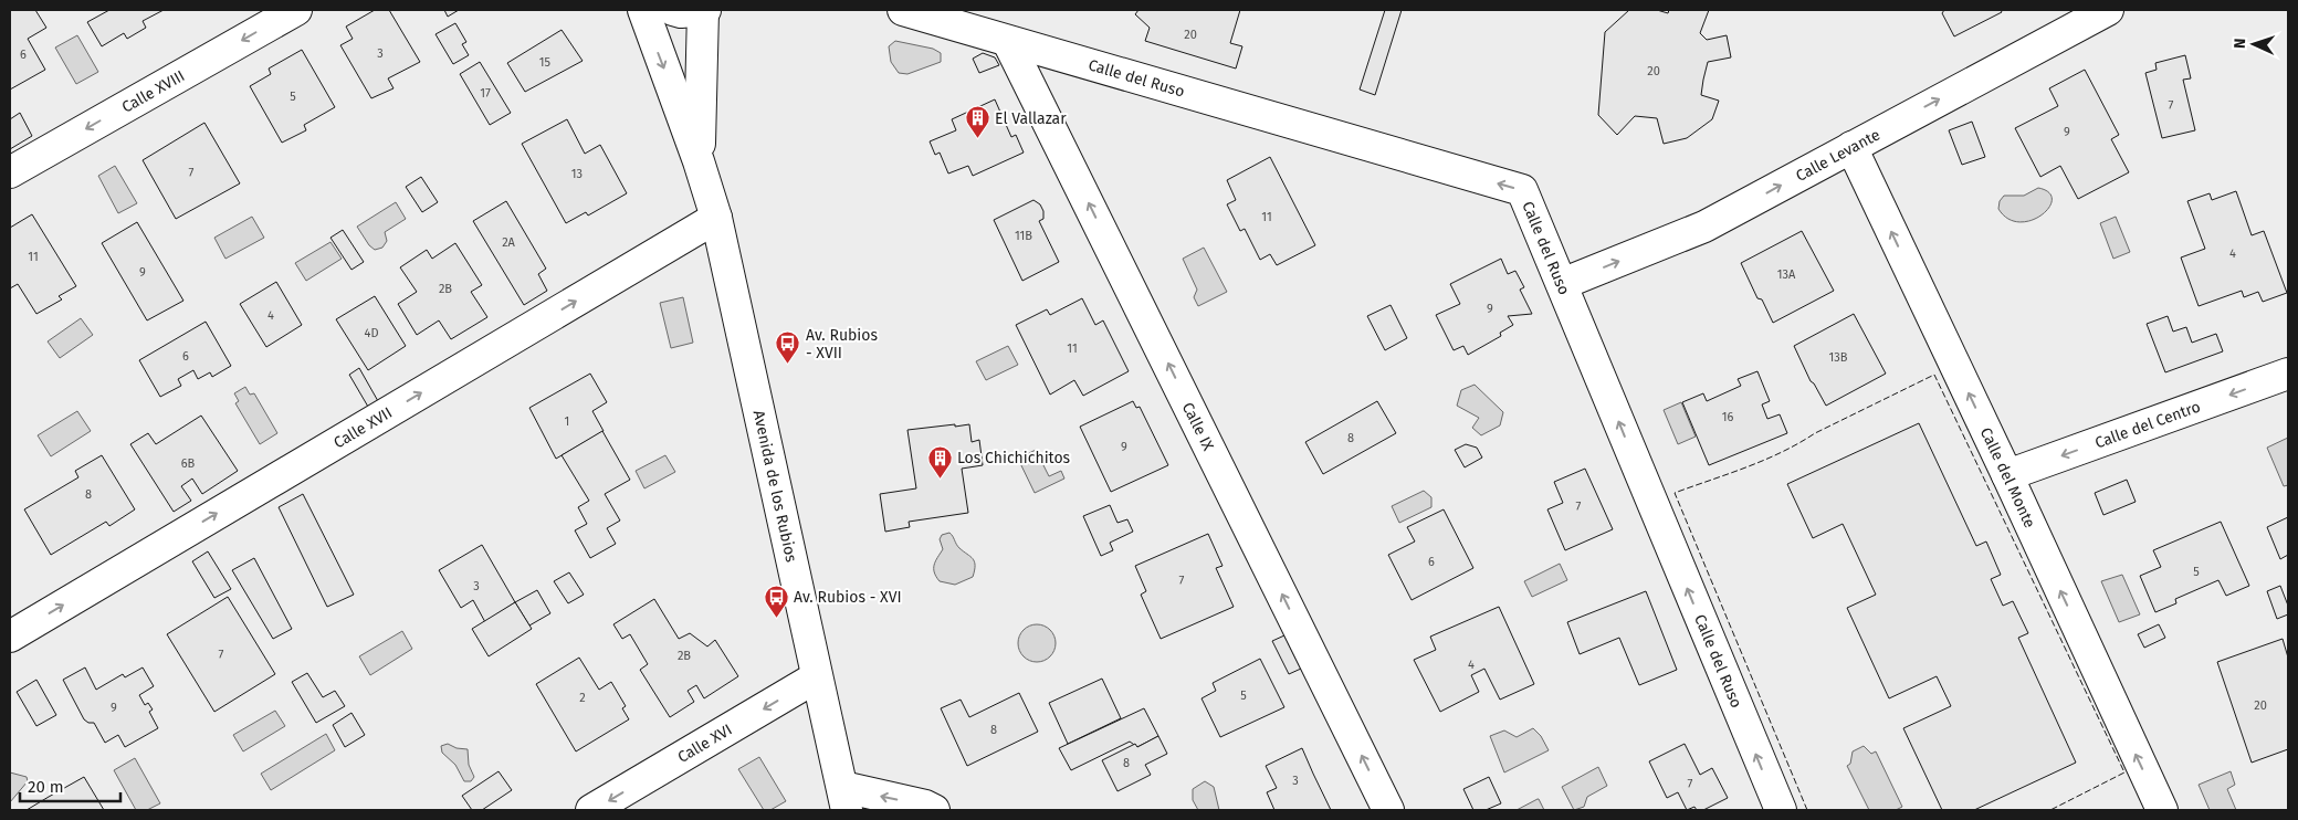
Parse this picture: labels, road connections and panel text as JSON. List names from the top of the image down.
{
  "streets": {
    "street": [
      "Calle del Ruso",
      "Calle XVIII",
      "Calle Levante",
      "Calle del Centro",
      "Calle IX",
      "Calle XVII",
      "Calle del Monte",
      "Avenida de los Rubios",
      "Calle XVI"
    ]
  },
  "crossings": [
    ["Calle del Ruso", "Calle Levante"],
    ["Calle del Ruso", "Calle IX"],
    ["Calle Levante", "Calle del Monte"],
    ["Calle del Centro", "Calle del Monte"],
    ["Calle XVII", "Avenida de los Rubios"],
    ["Avenida de los Rubios", "Calle XVI"]
  ],
  "one_way": [
    "Calle del Ruso",
    "Calle XVIII",
    "Calle Levante",
    "Calle del Centro",
    "Calle IX",
    "Calle XVII",
    "Calle del Monte",
    "Calle XVI"
  ],
  "places": {
    "building": ["El Vallazar", "Los Chichichitos"],
    "bus stop": ["Av. Rubios - XVII", "Av. Rubios - XVI"]
  },
  "house_numbers": [
    "20",
    "3",
    "6",
    "15",
    "20",
    "17",
    "5",
    "7",
    "9",
    "7",
    "13",
    "11",
    "11B",
    "2A",
    "4",
    "11",
    "9",
    "13A",
    "2B",
    "9",
    "4",
    "4D",
    "11",
    "6",
    "13B",
    "16",
    "1",
    "8",
    "9",
    "6B",
    "8",
    "7",
    "6",
    "5",
    "7",
    "3",
    "7",
    "2B",
    "4",
    "5",
    "2",
    "20",
    "9",
    "8",
    "8",
    "3",
    "7"
  ],
  "scale_bar": "20 m",
  "north": "left"
}
